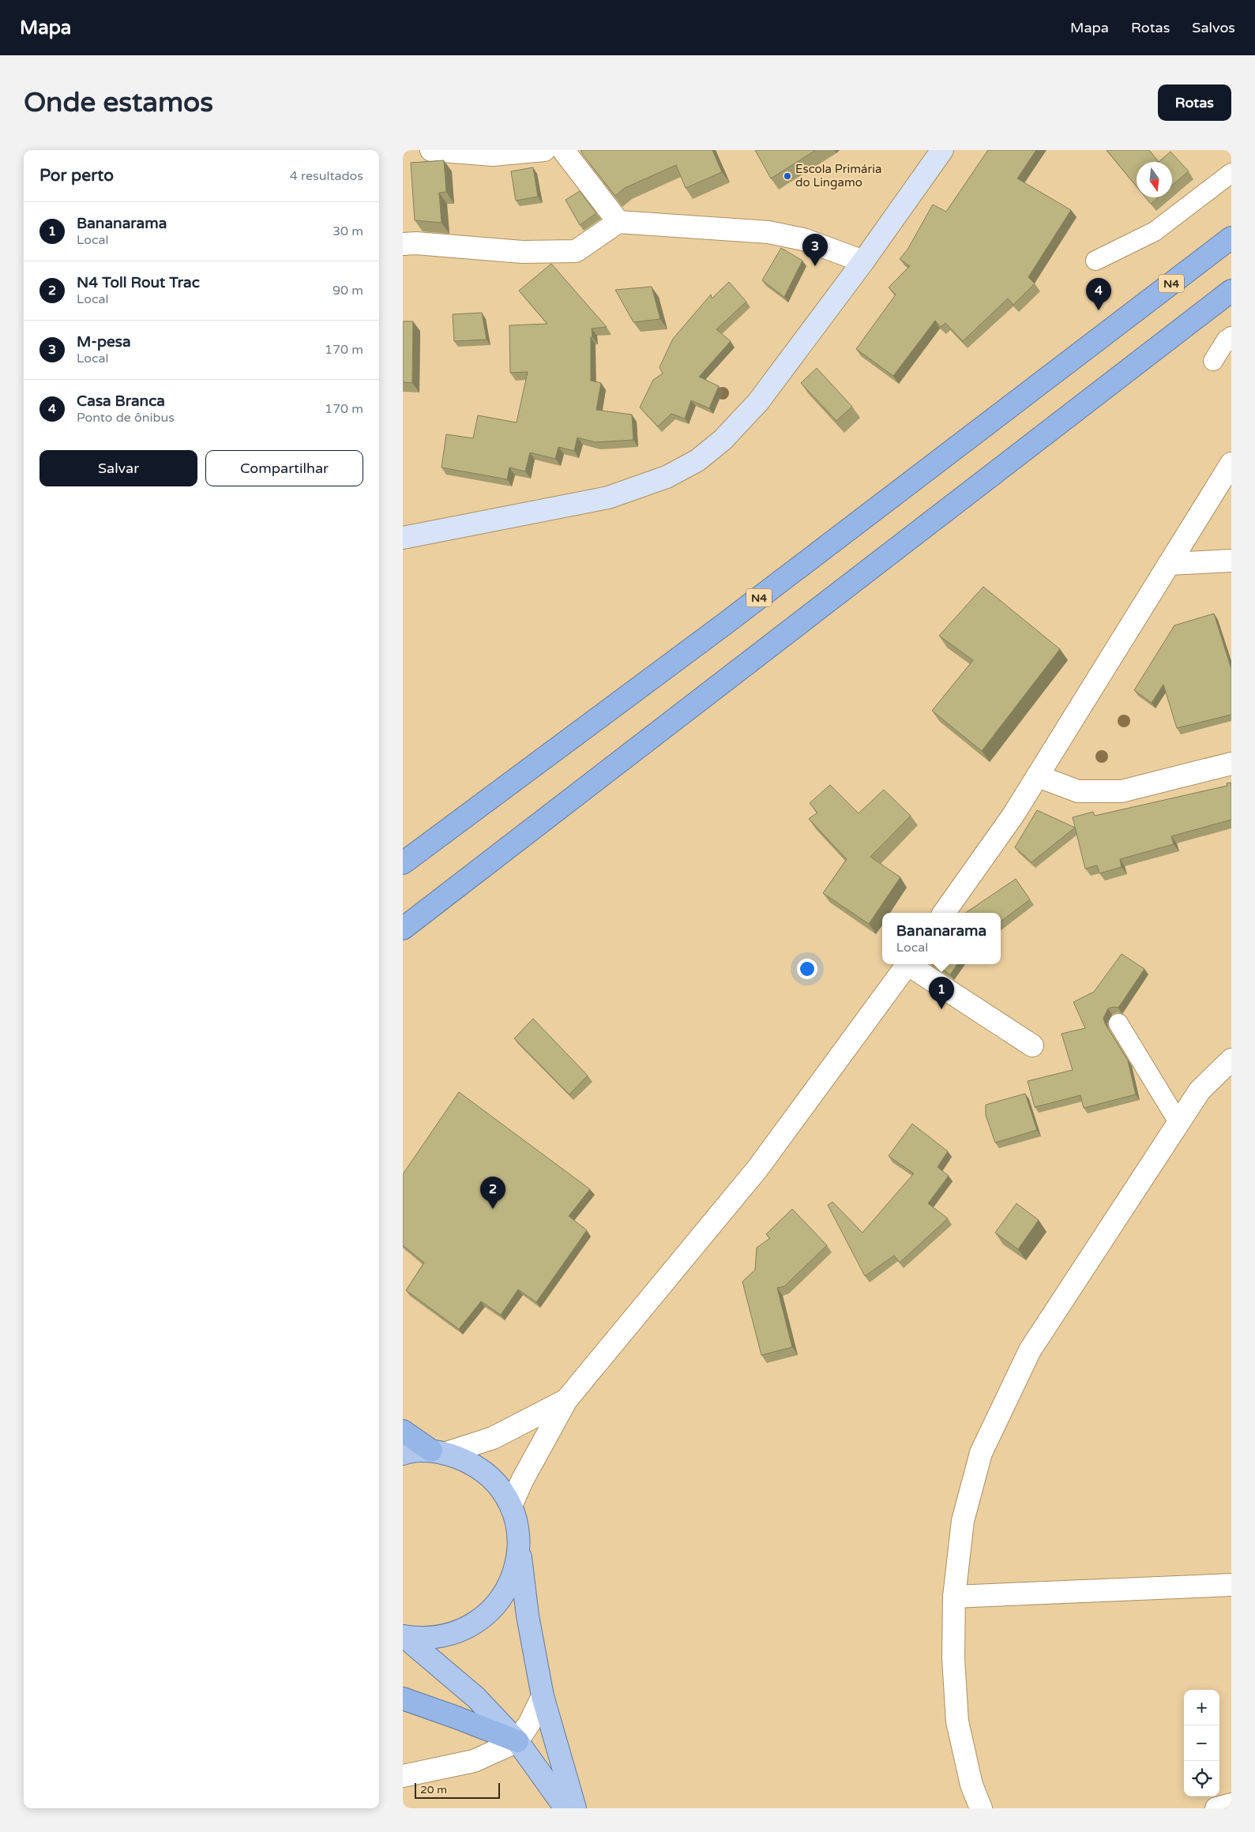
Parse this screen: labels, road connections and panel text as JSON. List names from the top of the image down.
{
  "streets": {
    "highway": ["N4"]
  },
  "places": ["Escola Primária do Lingamo"],
  "scale_bar": "20 m",
  "north": "bottom",
  "page": {
    "header": "Mapa",
    "nav": ["Mapa", "Rotas", "Salvos"],
    "buttons": [
      "Rotas",
      ["Salvar", "Compartilhar"]
    ],
    "title": "Onde estamos",
    "heading": ["Por perto", "4 resultados"],
    "list": [
      {
        "mark": "1",
        "name": "Bananarama",
        "note": "Local",
        "value": "30 m"
      },
      {
        "mark": "2",
        "name": "N4 Toll Rout Trac",
        "note": "Local",
        "value": "90 m"
      },
      {
        "mark": "3",
        "name": "M-pesa",
        "note": "Local",
        "value": "170 m"
      },
      {
        "mark": "4",
        "name": "Casa Branca",
        "note": "Ponto de ônibus",
        "value": "170 m"
      }
    ],
    "pins": [
      "3",
      "4",
      "1",
      "2"
    ],
    "popup": ["Bananarama", "Local"],
    "map_buttons": ["+", "−"],
    "scale": "20 m"
  }
}
